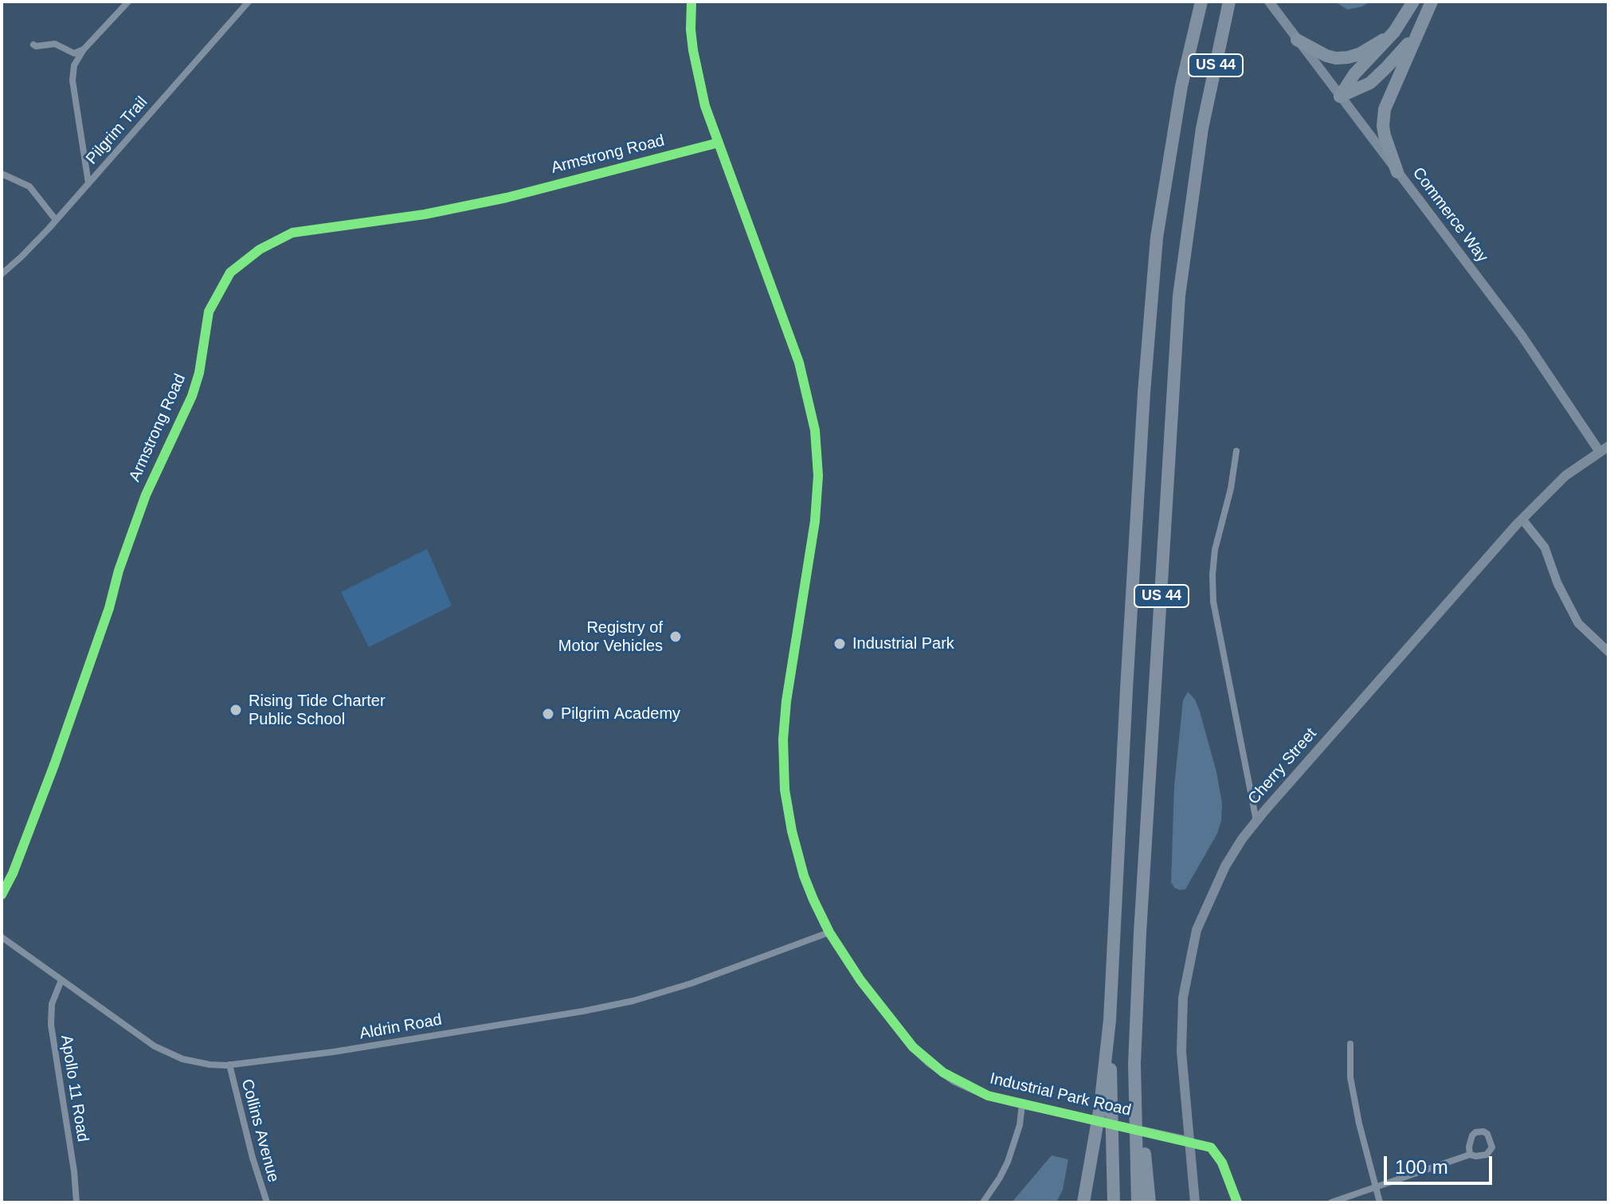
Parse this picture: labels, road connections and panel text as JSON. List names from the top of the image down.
{
  "streets": {
    "highway": ["US 44"],
    "main road": ["Commerce Way", "Cherry Street"],
    "street": [
      "Pilgrim Trail",
      "Armstrong Road",
      "Aldrin Road",
      "Apollo 11 Road",
      "Industrial Park Road",
      "Collins Avenue"
    ]
  },
  "crossings": [
    ["Armstrong Road", "Industrial Park Road"],
    ["Commerce Way", "Cherry Street"],
    ["Cherry Street", "Industrial Park Road"],
    ["Aldrin Road", "Apollo 11 Road"],
    ["Aldrin Road", "Industrial Park Road"],
    ["Aldrin Road", "Collins Avenue"]
  ],
  "places": [
    "Registry of Motor Vehicles",
    "Industrial Park",
    "Rising Tide Charter Public School",
    "Pilgrim Academy"
  ],
  "scale_bar": "100 m"
}
